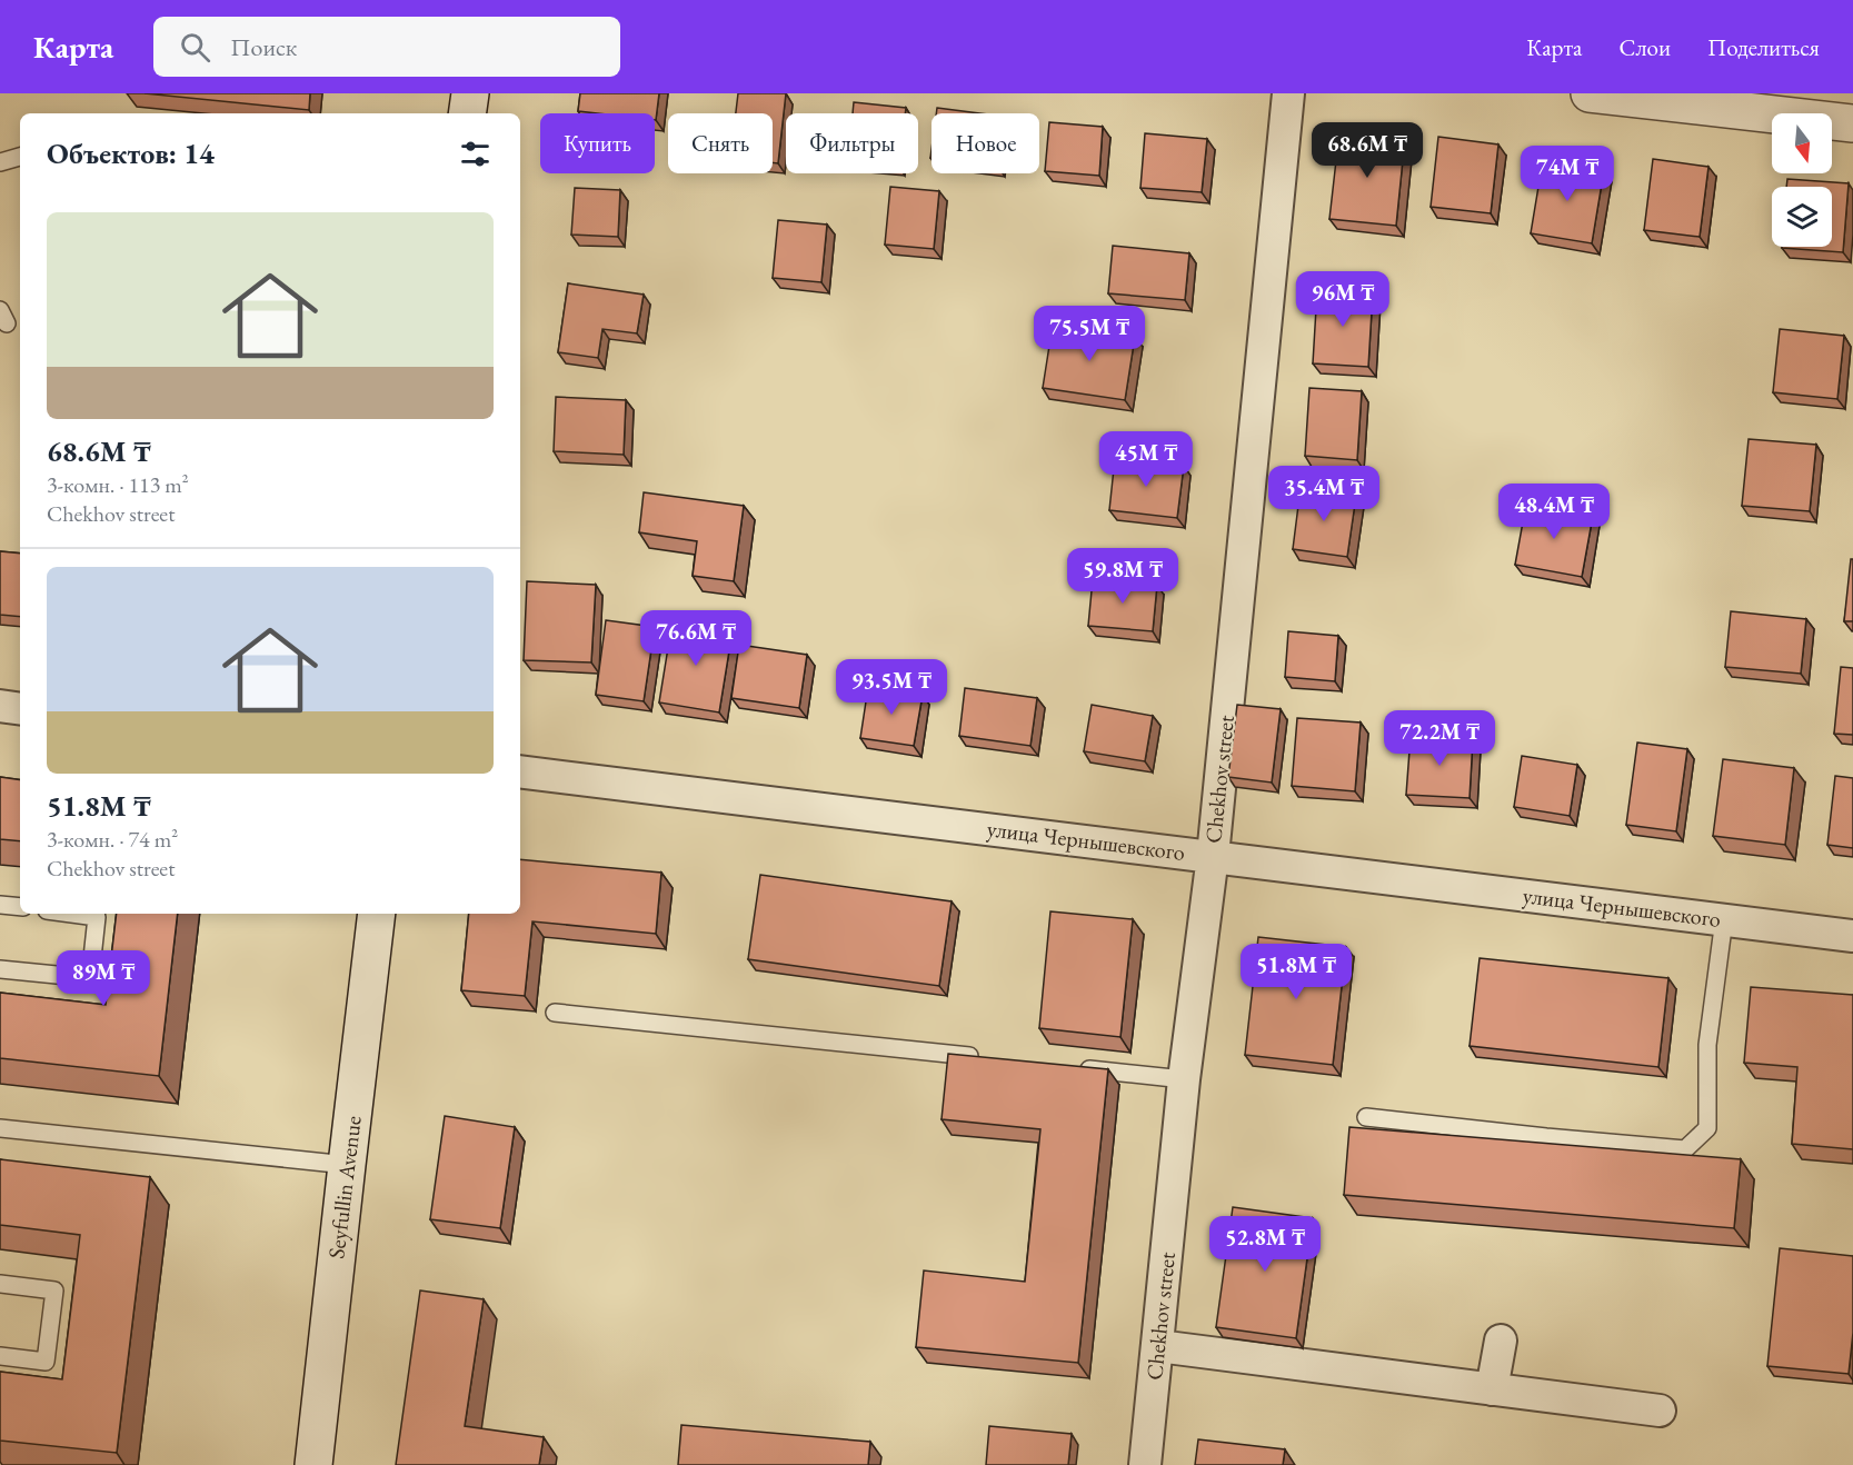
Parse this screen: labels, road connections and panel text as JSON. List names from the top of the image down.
{
  "streets": {
    "main road": ["Seyfullin Avenue"],
    "street": ["Chekhov street", "улица Чернышевского"]
  },
  "crossings": [
    ["Chekhov street", "улица Чернышевского"]
  ],
  "north": "bottom",
  "page": {
    "header": "Карта",
    "search": "Поиск",
    "nav": ["Карта", "Слои", "Поделиться"],
    "chip": [
      "Купить",
      "Снять",
      "Фильтры",
      "Новое"
    ],
    "heading": "Объектов: 14",
    "price": [
      "68.6M ₸",
      "74M ₸",
      "96M ₸",
      "75.5M ₸",
      "45M ₸",
      "35.4M ₸",
      "48.4M ₸",
      "59.8M ₸",
      "76.6M ₸",
      "93.5M ₸",
      "72.2M ₸",
      "51.8M ₸",
      "89M ₸",
      "52.8M ₸"
    ],
    "list": [
      {
        "name": "68.6M ₸",
        "note": "3-комн. · 113 m² · Chekhov street"
      },
      {
        "name": "51.8M ₸",
        "note": "3-комн. · 74 m² · Chekhov street"
      }
    ]
  }
}
